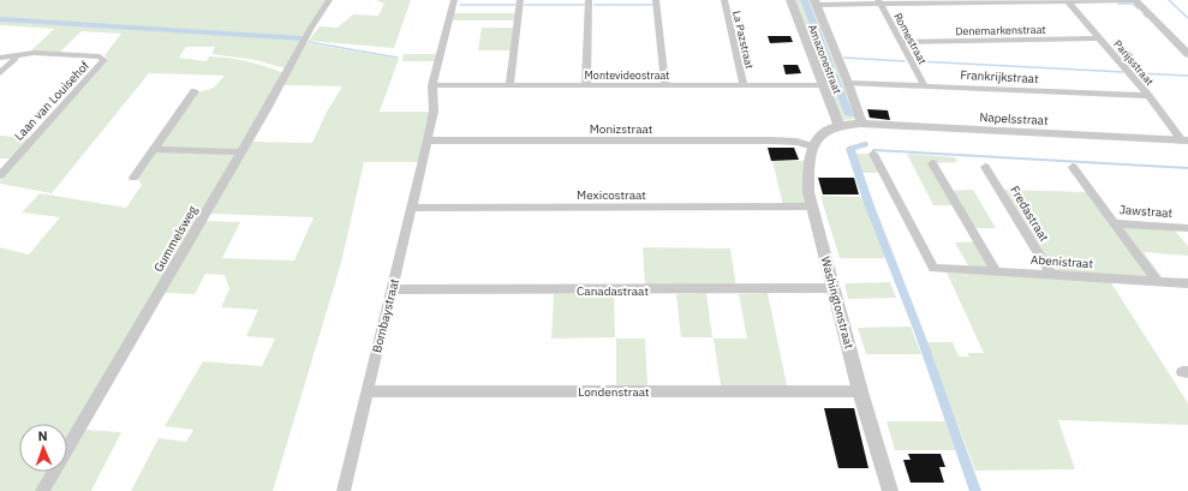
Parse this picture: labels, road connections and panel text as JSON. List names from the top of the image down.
{
  "streets": {
    "street": [
      "Denemarkenstraat",
      "Romestraat",
      "La Pazstraat",
      "Amazonestraat",
      "Parijsstraat",
      "Montevideostraat",
      "Frankrijkstraat",
      "Laan van Louisehof",
      "Napelsstraat",
      "Monizstraat",
      "Mexicostraat",
      "Jawstraat",
      "Fredastraat",
      "Gummelsweg",
      "Abenistraat",
      "Canadastraat",
      "Washingtonstraat",
      "Bombaystraat",
      "Londenstraat"
    ]
  },
  "crossings": [
    ["Denemarkenstraat", "Romestraat"],
    ["Denemarkenstraat", "Parijsstraat"],
    ["Romestraat", "Frankrijkstraat"],
    ["La Pazstraat", "Montevideostraat"],
    ["Amazonestraat", "Montevideostraat"],
    ["Amazonestraat", "Napelsstraat"],
    ["Amazonestraat", "Washingtonstraat"],
    ["Parijsstraat", "Frankrijkstraat"],
    ["Parijsstraat", "Napelsstraat"],
    ["Montevideostraat", "Bombaystraat"],
    ["Napelsstraat", "Washingtonstraat"],
    ["Monizstraat", "Washingtonstraat"],
    ["Monizstraat", "Bombaystraat"],
    ["Mexicostraat", "Washingtonstraat"],
    ["Mexicostraat", "Bombaystraat"],
    ["Fredastraat", "Abenistraat"],
    ["Canadastraat", "Washingtonstraat"],
    ["Canadastraat", "Bombaystraat"],
    ["Washingtonstraat", "Londenstraat"],
    ["Bombaystraat", "Londenstraat"]
  ],
  "north": "top"
}
